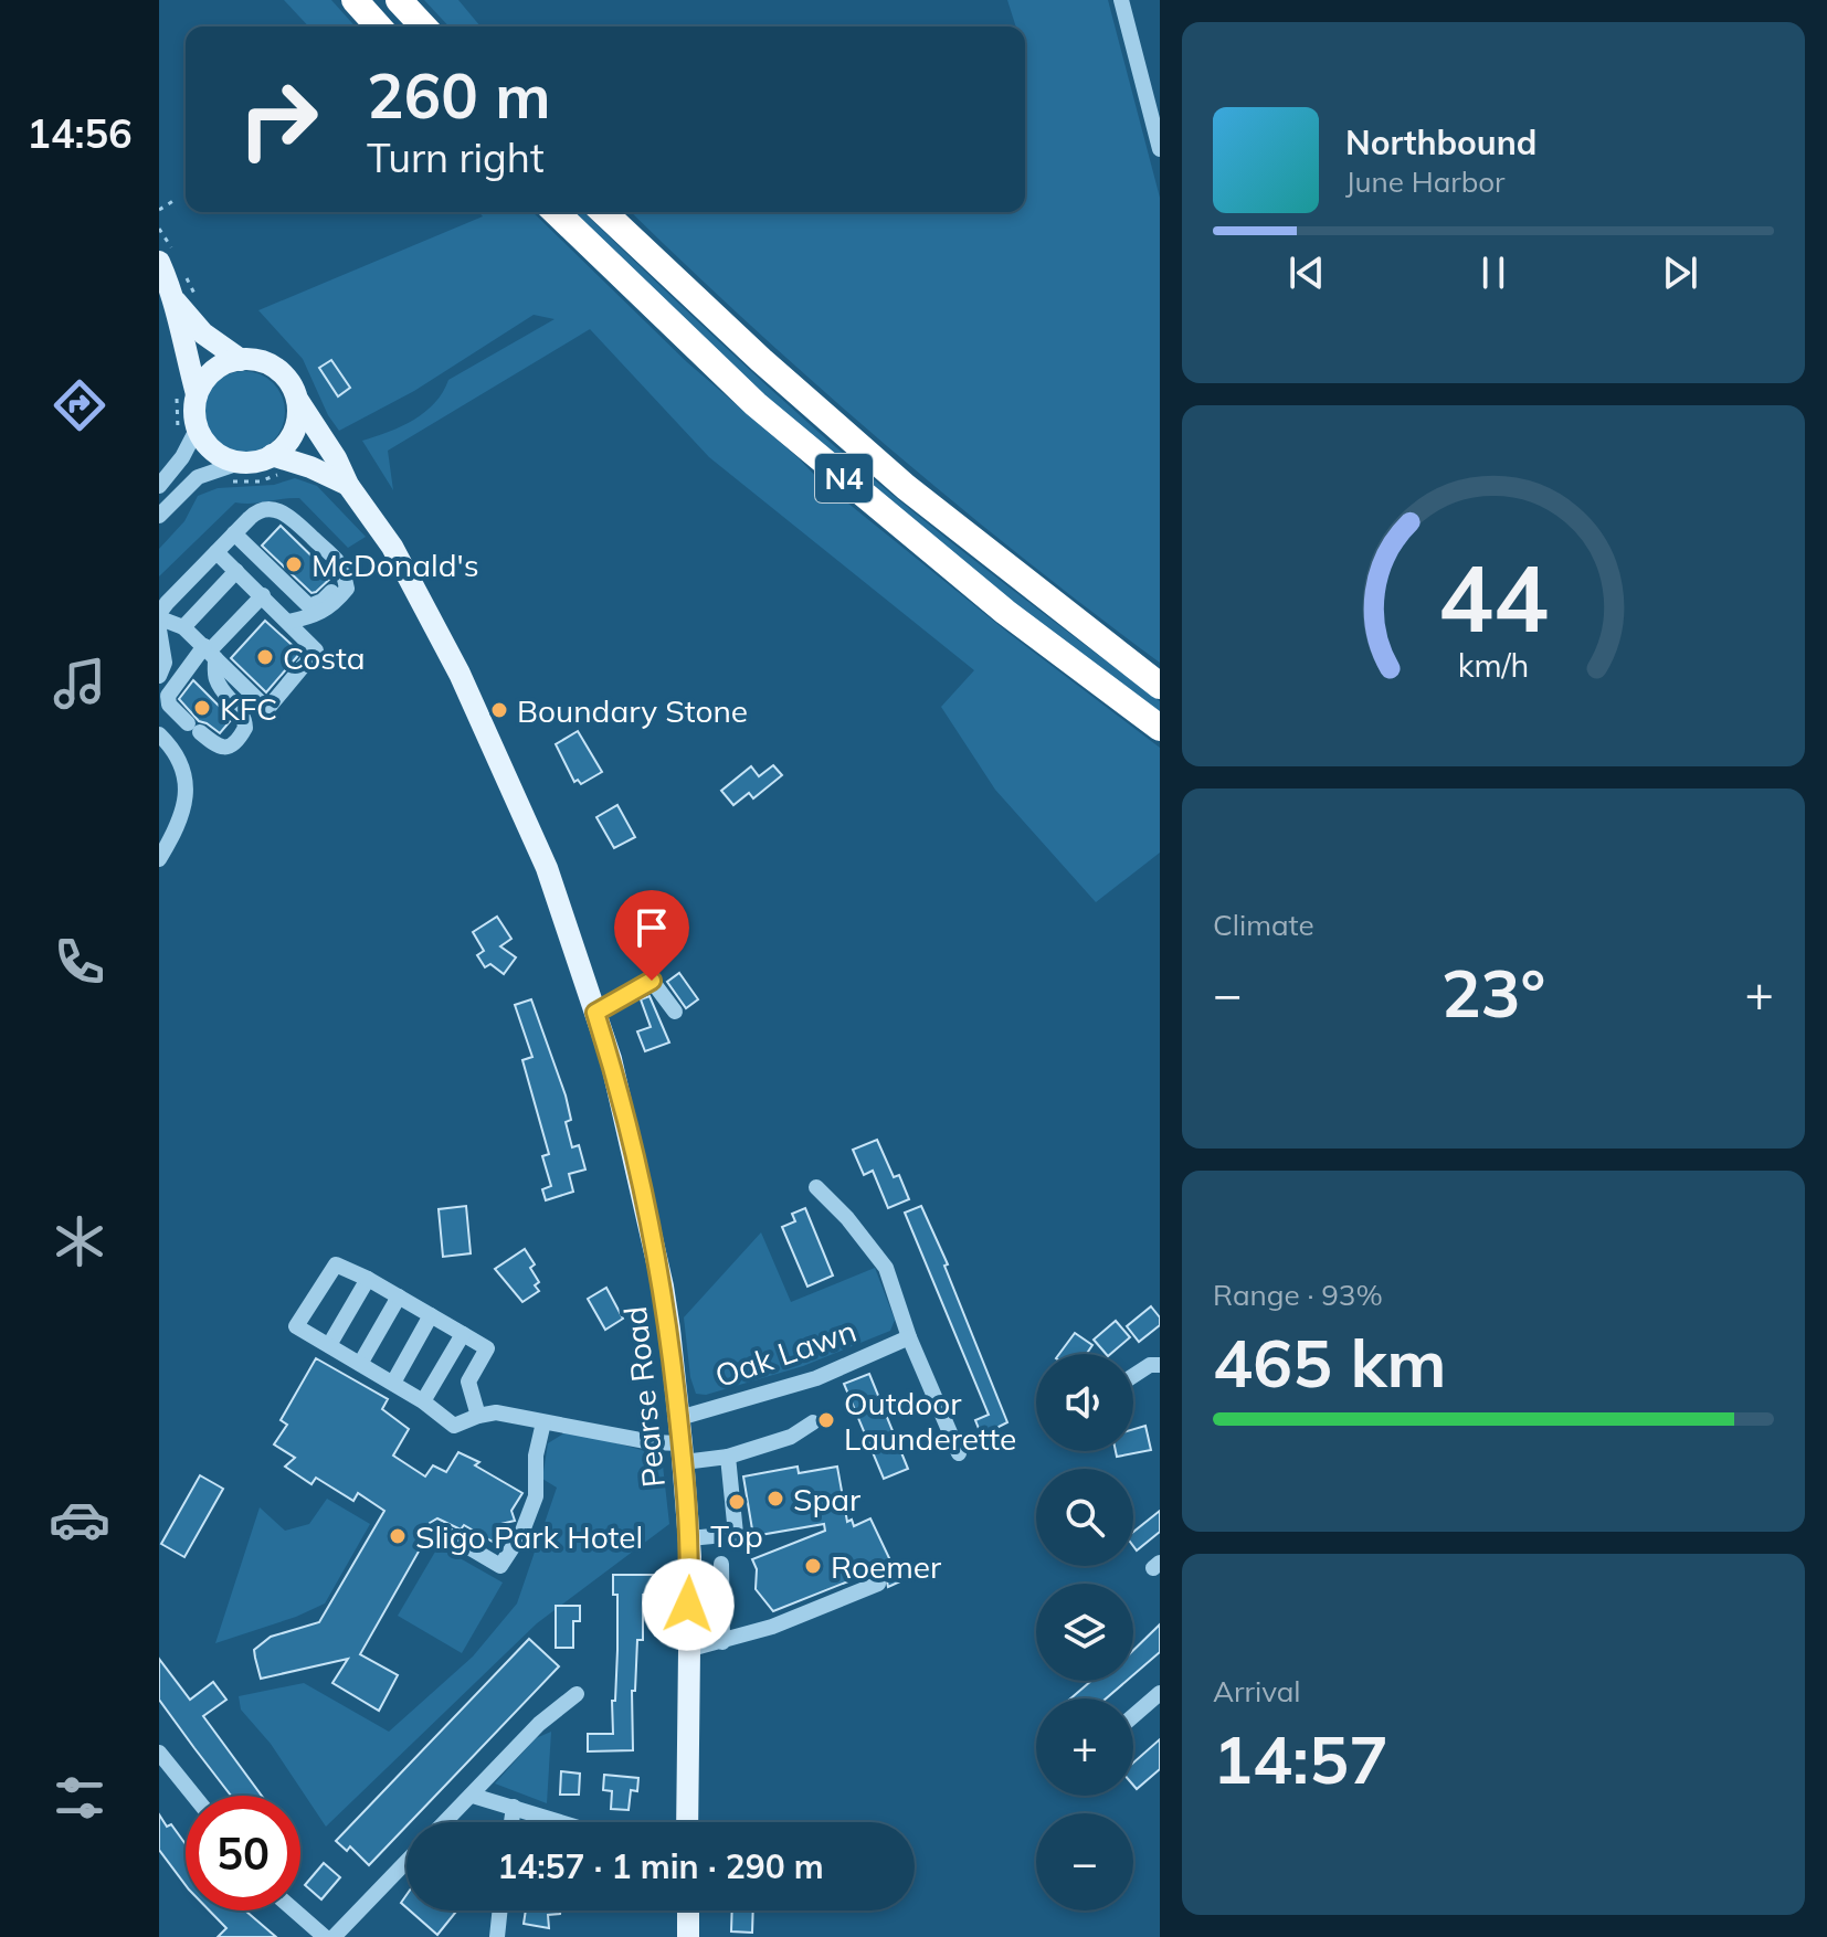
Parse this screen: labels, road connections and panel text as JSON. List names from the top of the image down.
{
  "streets": {
    "highway": ["N4"],
    "main road": ["Pearse Road"],
    "street": ["Oak Lawn"]
  },
  "crossings": [
    ["Oak Lawn", "Pearse Road"]
  ],
  "places": [
    "McDonald's",
    "Costa",
    "KFC",
    "Boundary Stone",
    "Outdoor Launderette",
    "Spar",
    "Top",
    "Sligo Park Hotel",
    "Roemer"
  ],
  "page": {
    "tabs": "14:56",
    "turn": ["260 m", "Turn right"],
    "song": ["Northbound", "June Harbor"],
    "tile": [
      "Climate",
      ["Range · 93%", "465 km"],
      ["Arrival", "14:57"]
    ],
    "heat": ["−", "23°", "+"],
    "map_buttons": ["+", "−"],
    "limit": "50",
    "trip": "14:57 · 1 min · 290 m",
    "gauge": ["44", "km/h"]
  }
}
